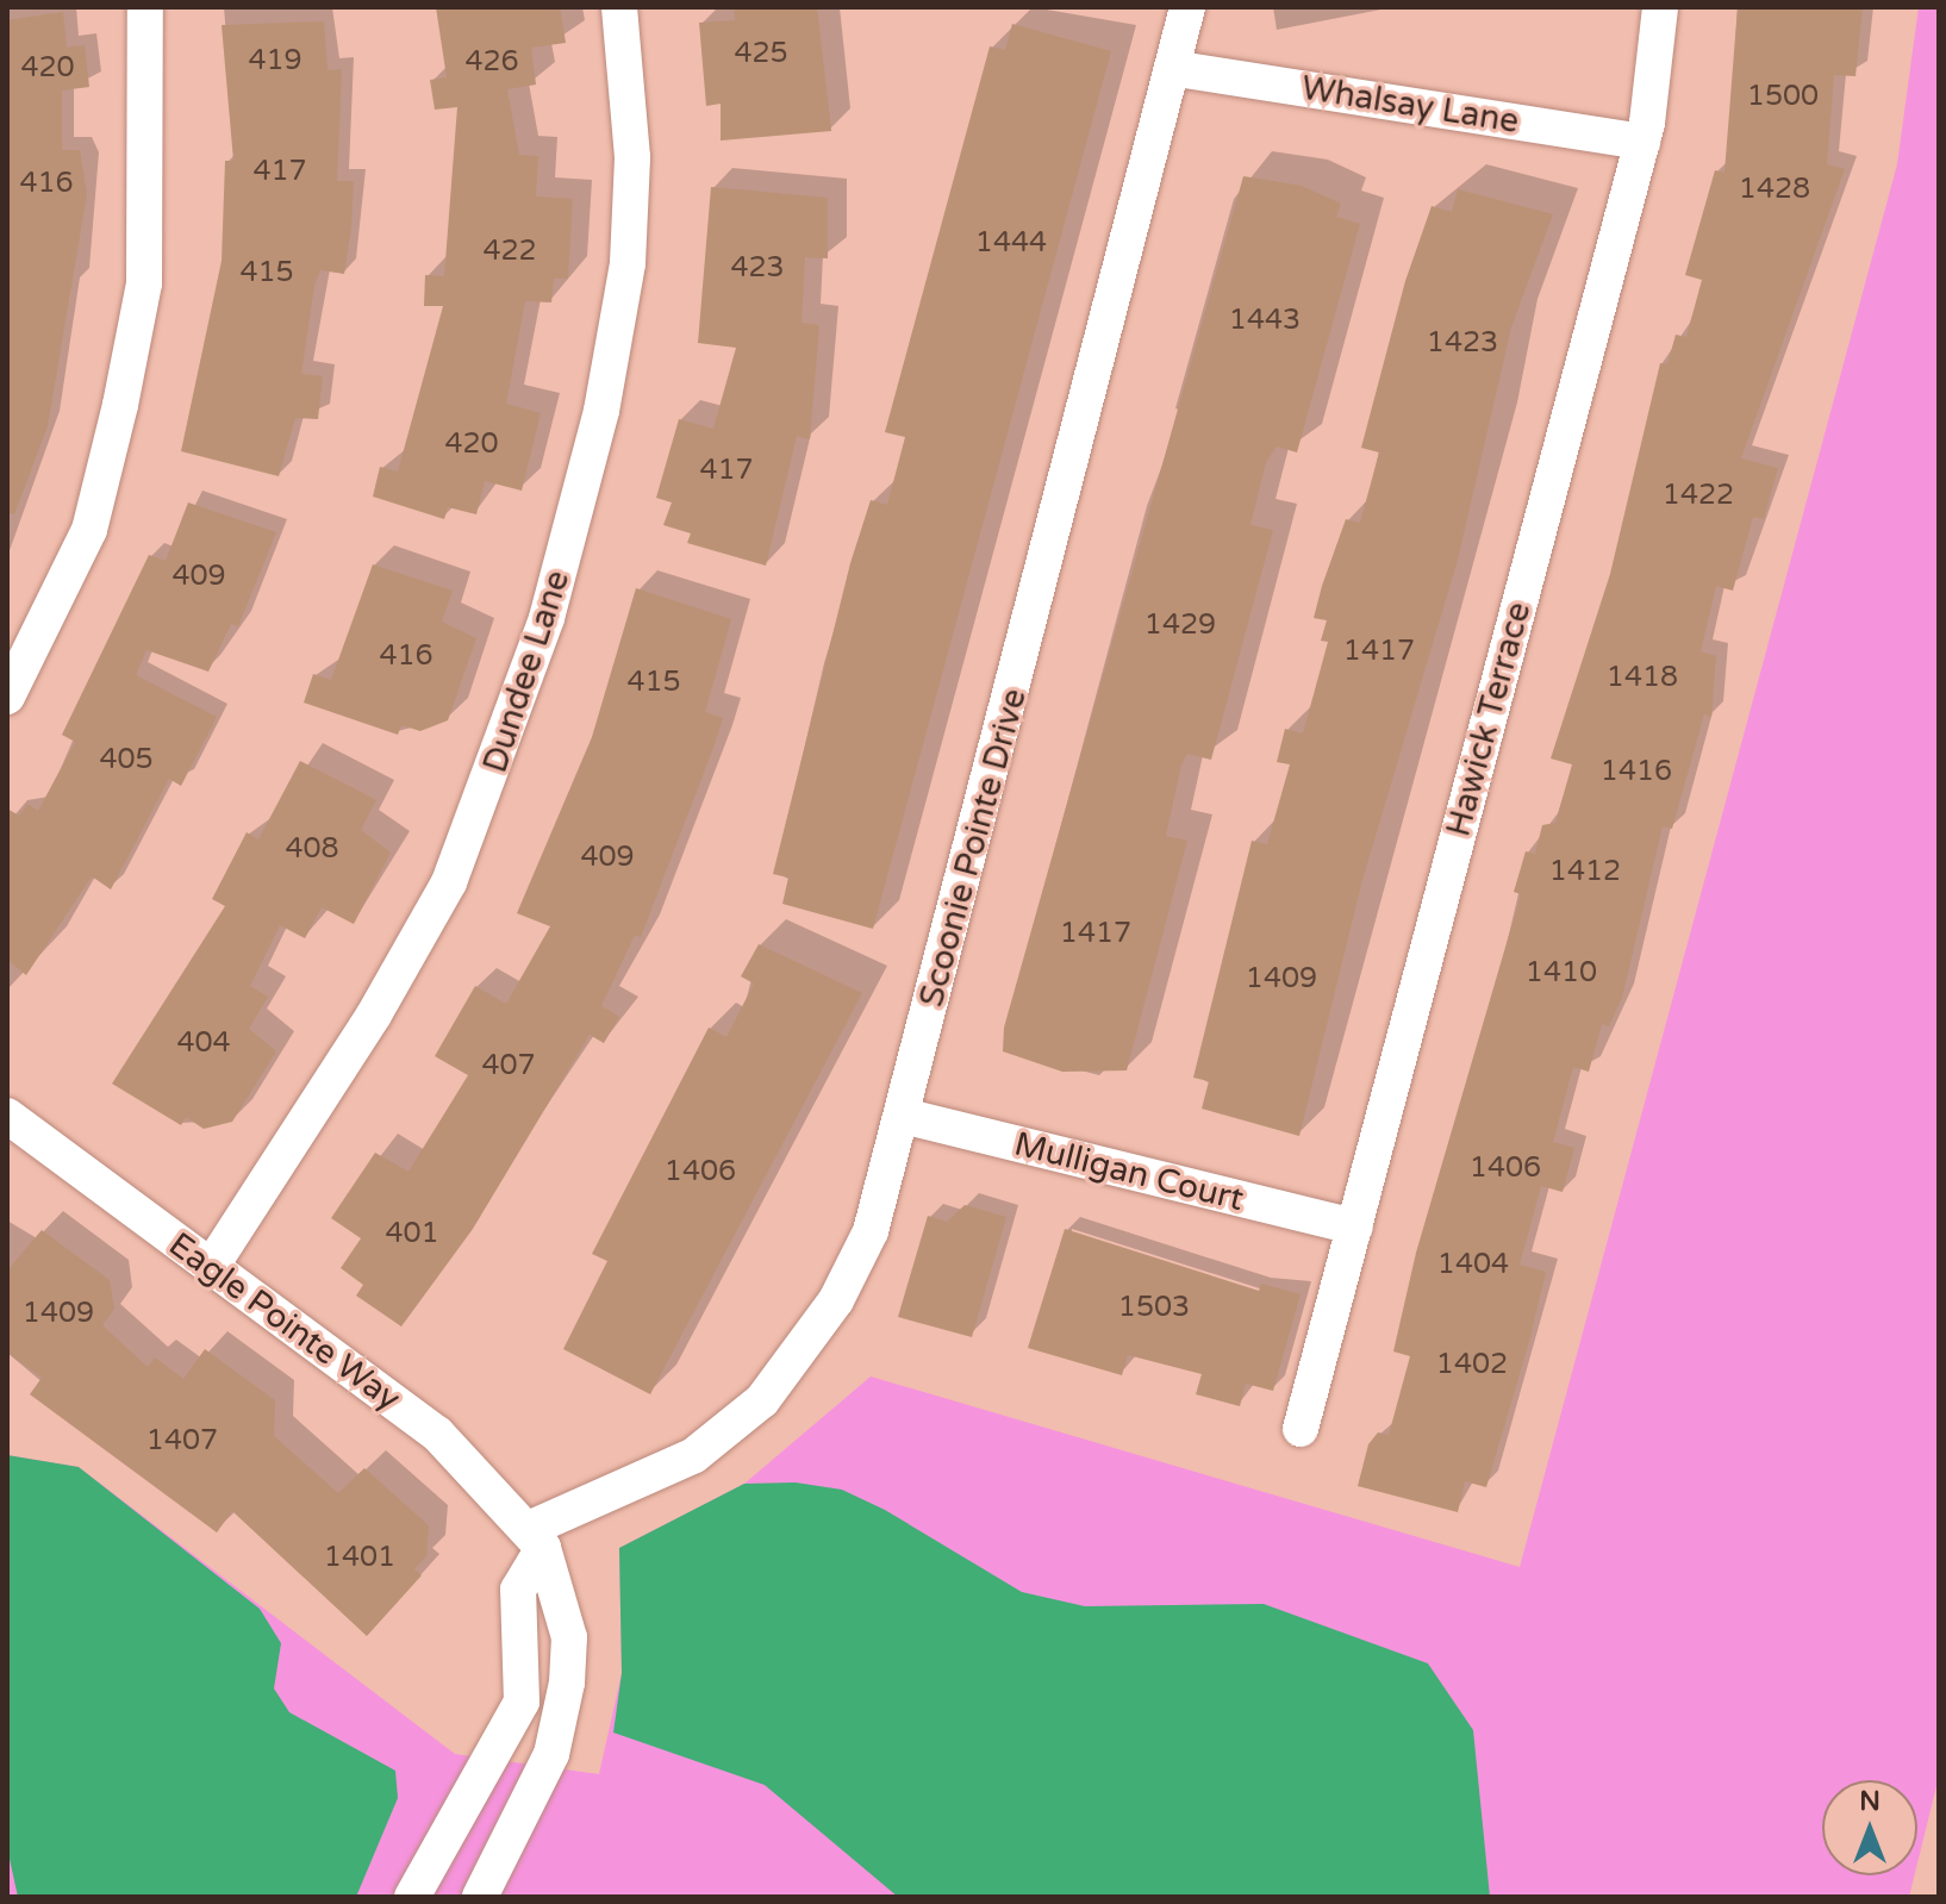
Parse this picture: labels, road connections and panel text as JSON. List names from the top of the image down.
{
  "streets": {
    "street": [
      "Whalsay Lane",
      "Dundee Lane",
      "Hawick Terrace",
      "Scoonie Pointe Drive",
      "Mulligan Court",
      "Eagle Pointe Way"
    ]
  },
  "crossings": [
    ["Whalsay Lane", "Hawick Terrace"],
    ["Whalsay Lane", "Scoonie Pointe Drive"],
    ["Dundee Lane", "Eagle Pointe Way"],
    ["Hawick Terrace", "Mulligan Court"],
    ["Scoonie Pointe Drive", "Mulligan Court"],
    ["Scoonie Pointe Drive", "Eagle Pointe Way"]
  ],
  "house_numbers": [
    "425",
    "419",
    "426",
    "420",
    "1500",
    "417",
    "416",
    "1428",
    "1444",
    "422",
    "423",
    "415",
    "1443",
    "1423",
    "420",
    "417",
    "1422",
    "409",
    "1429",
    "1417",
    "416",
    "1418",
    "415",
    "405",
    "1416",
    "408",
    "409",
    "1412",
    "1417",
    "1410",
    "1409",
    "404",
    "407",
    "1406",
    "1406",
    "401",
    "1404",
    "1503",
    "1409",
    "1402",
    "1407",
    "1401"
  ],
  "north": "top"
}
